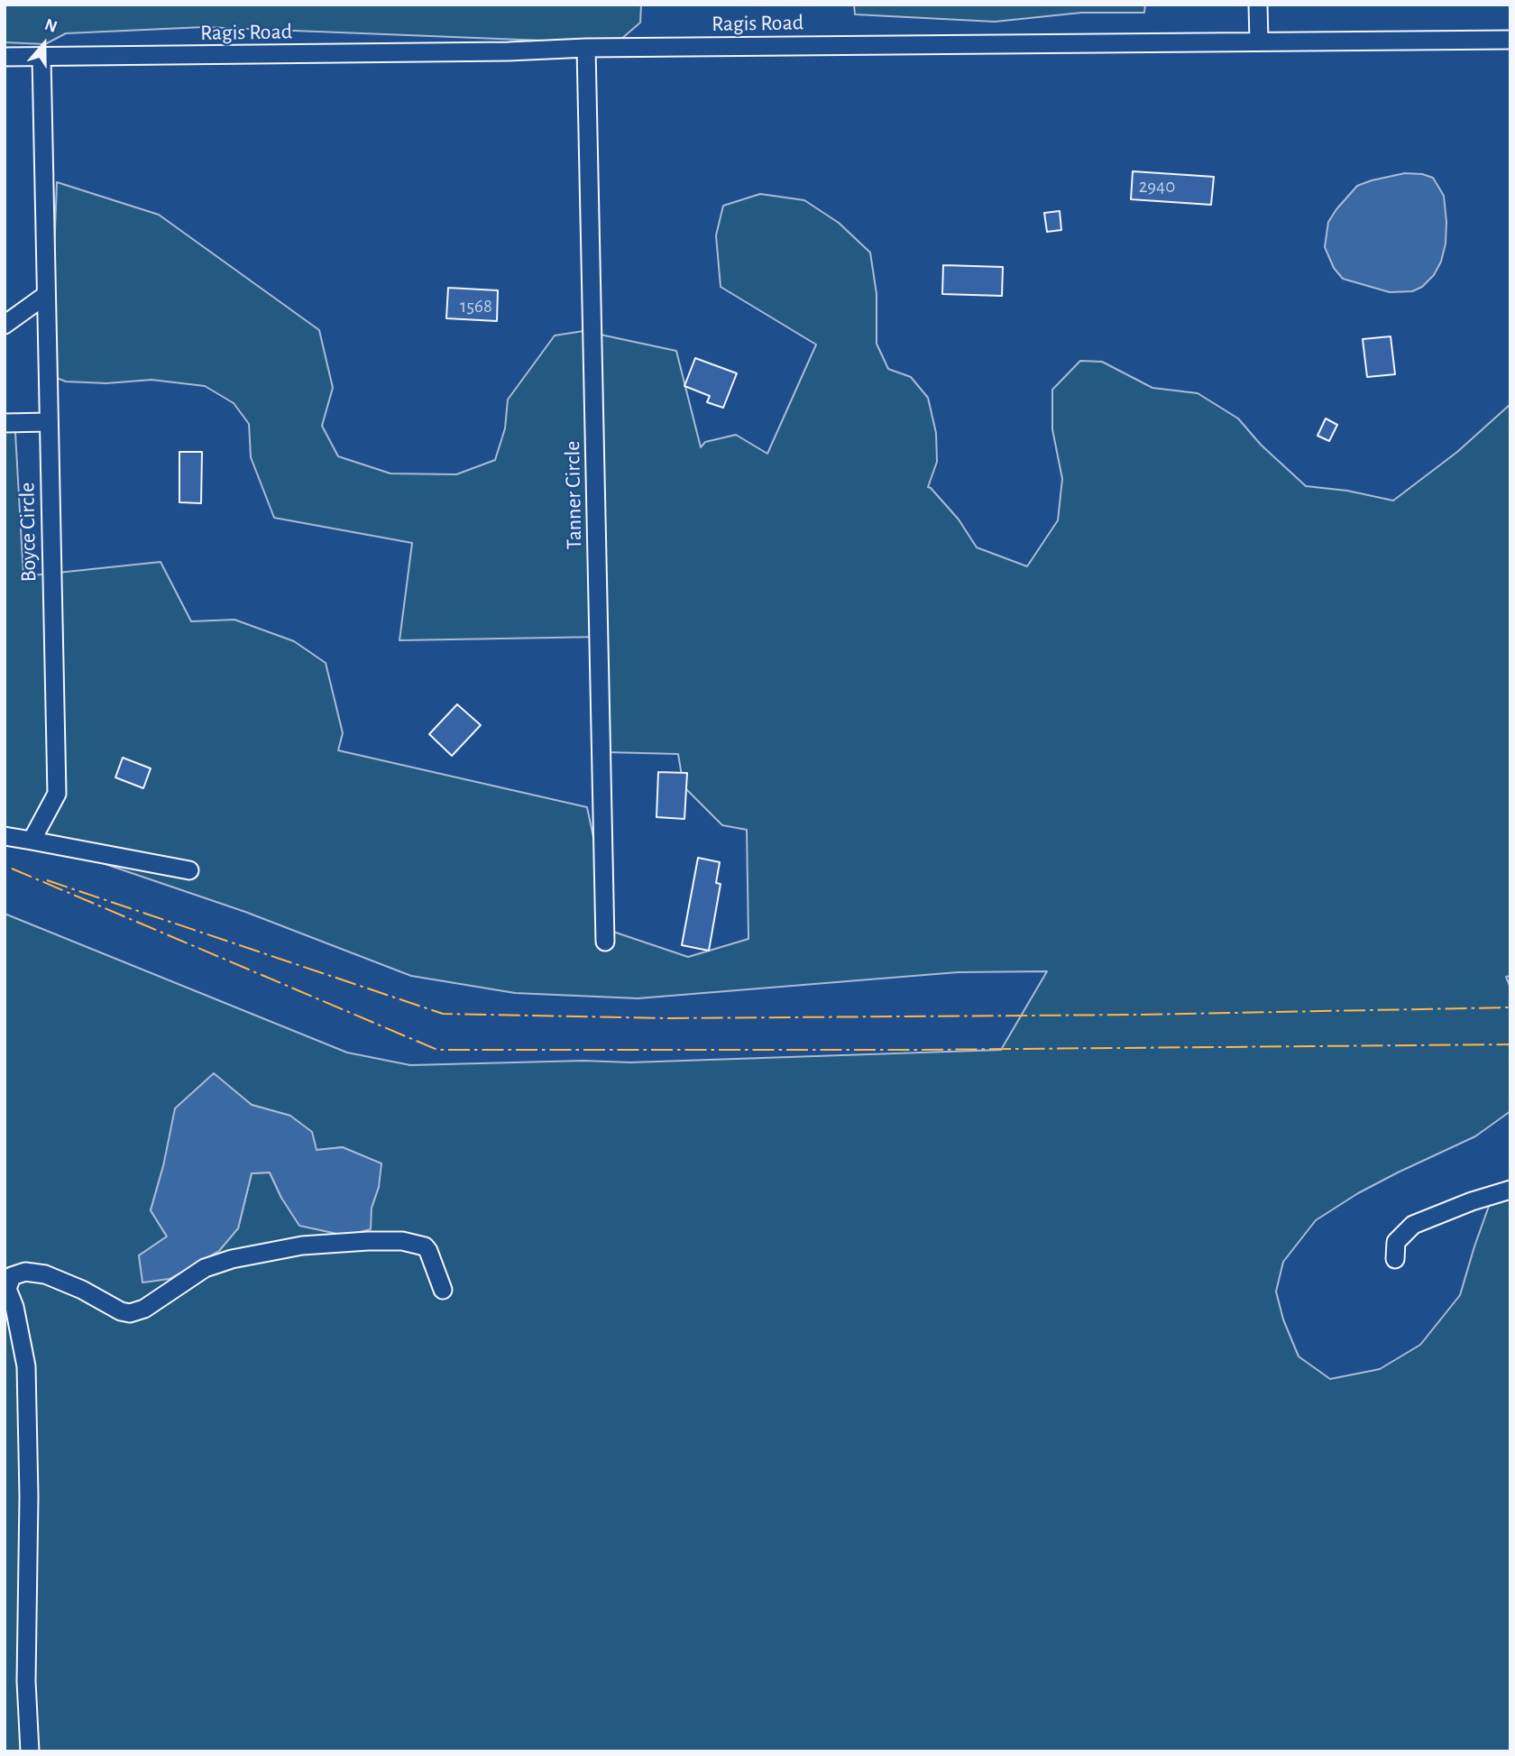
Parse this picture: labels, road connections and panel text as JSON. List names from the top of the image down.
{
  "streets": {
    "street": ["Ragis Road", "Tanner Circle", "Boyce Circle"]
  },
  "crossings": [
    ["Ragis Road", "Tanner Circle"],
    ["Ragis Road", "Boyce Circle"]
  ],
  "house_numbers": ["2940", "1568"],
  "north": "top"
}
